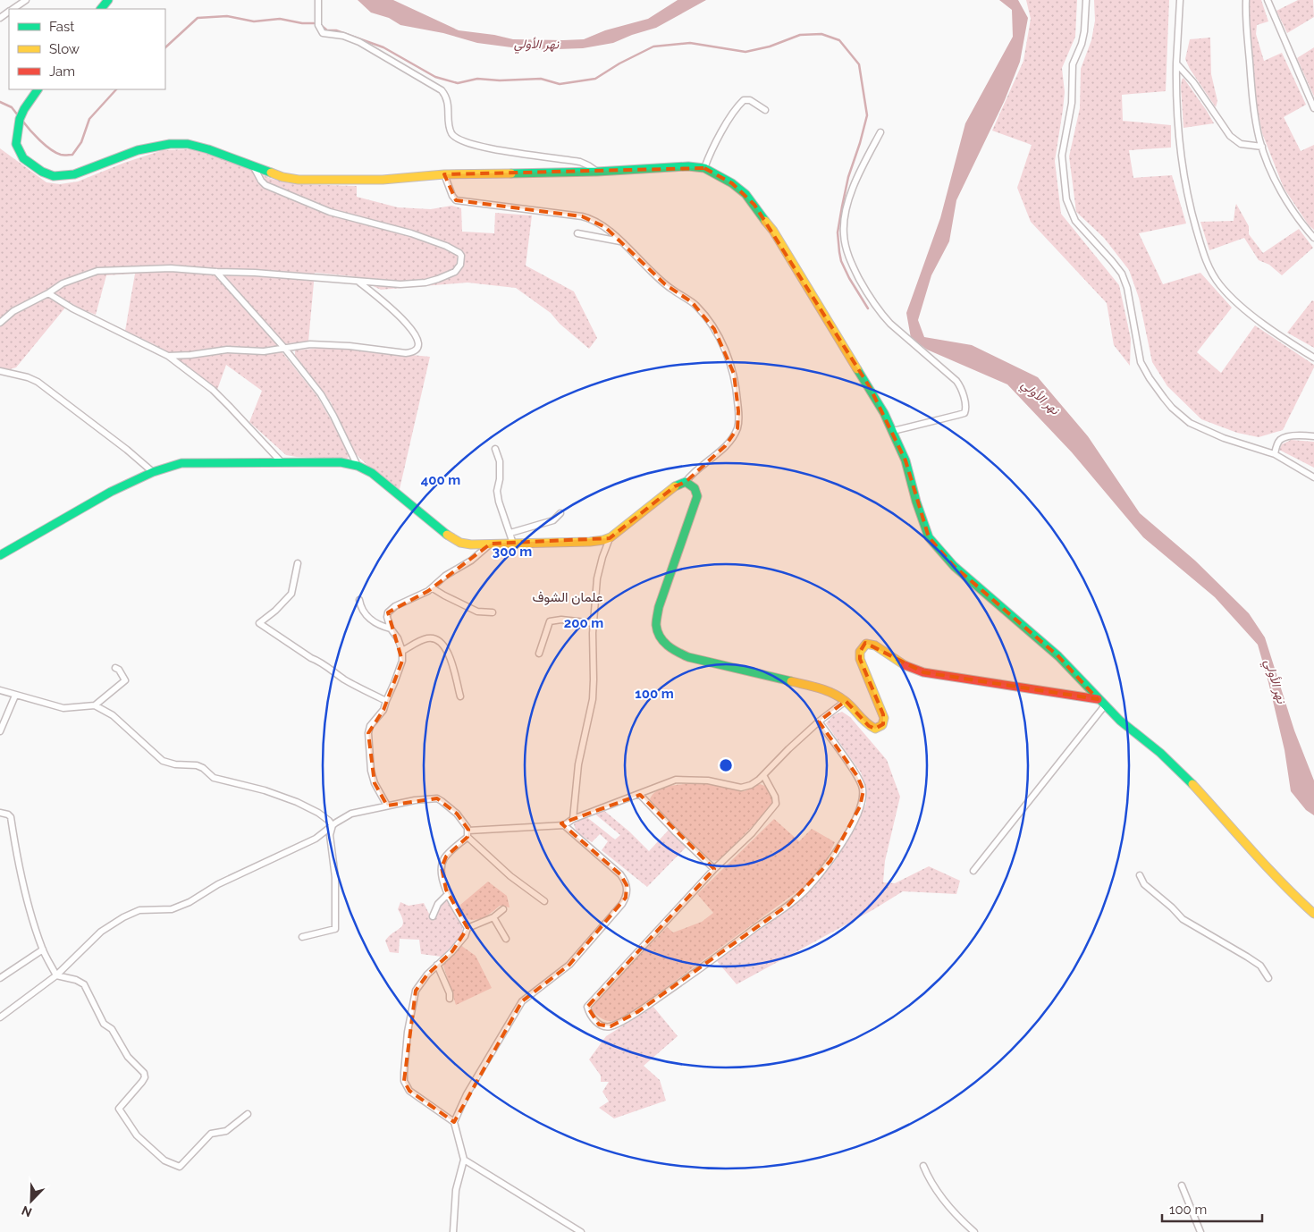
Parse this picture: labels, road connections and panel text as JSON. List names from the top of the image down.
{
  "districts": ["علمان الشوف"],
  "water": ["نهر الأولي"],
  "legend": ["Fast", "Slow", "Jam"],
  "scale_bar": "100 m",
  "north": "bottom left",
  "rings": [
    "400 m",
    "300 m",
    "200 m",
    "100 m"
  ]
}
